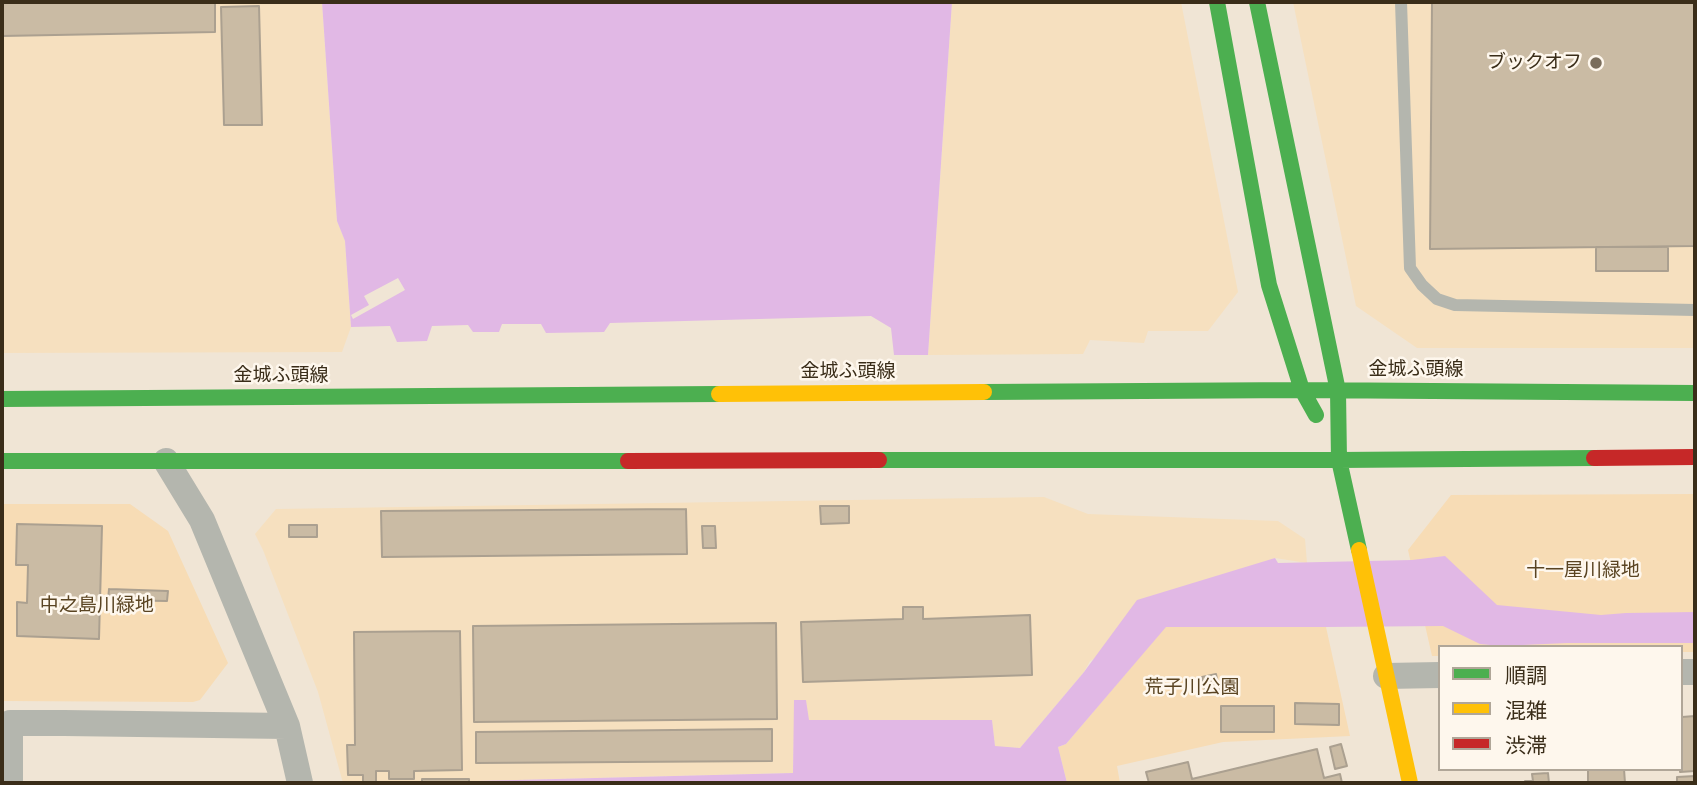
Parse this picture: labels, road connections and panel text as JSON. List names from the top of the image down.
{
  "streets": {
    "main road": ["金城ふ頭線"]
  },
  "parks": ["十一屋川緑地", "中之島川緑地", "荒子川公園"],
  "places": ["ブックオフ"],
  "legend": ["順調", "混雑", "渋滞"]
}
